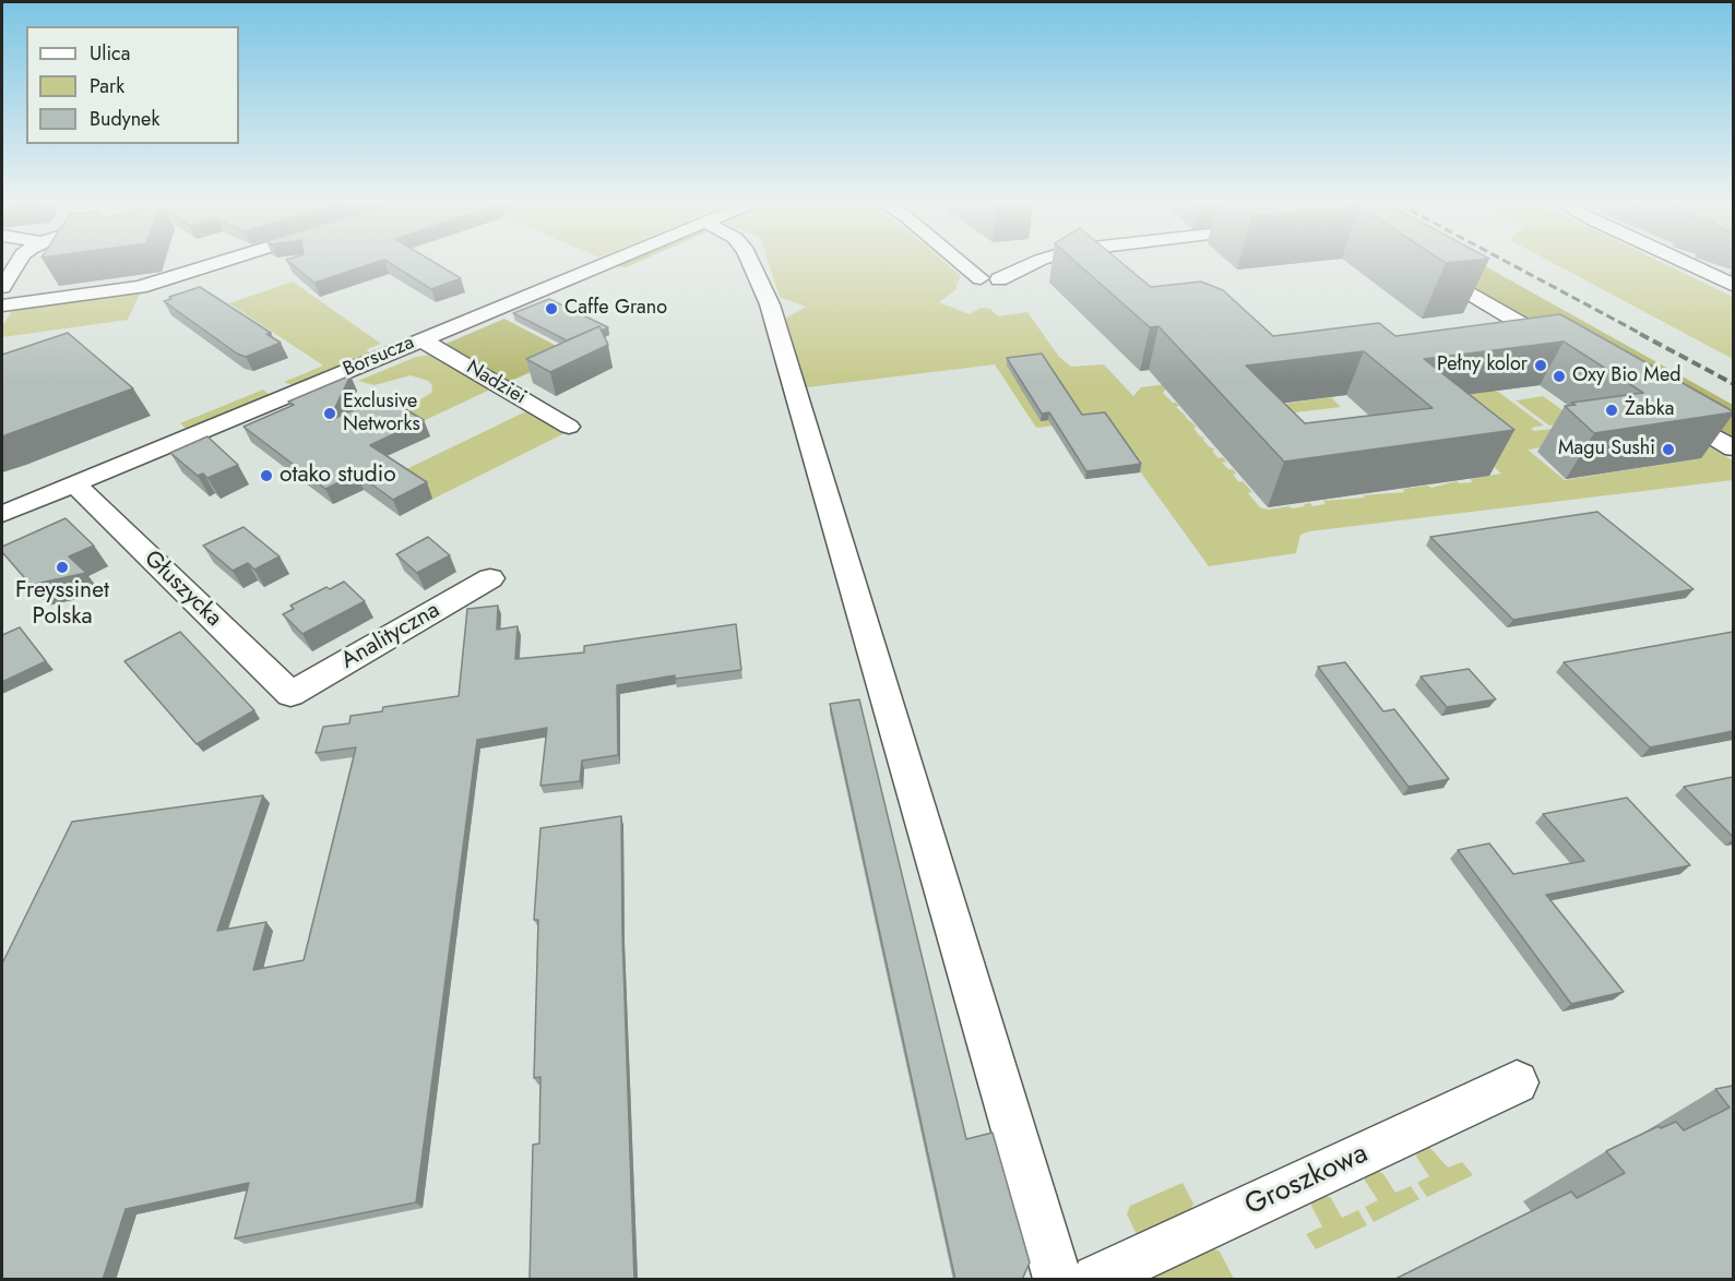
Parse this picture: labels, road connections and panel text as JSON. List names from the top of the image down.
{
  "streets": {
    "street": [
      "Borsucza",
      "Nadziei",
      "Głuszycka",
      "Analityczna",
      "Groszkowa"
    ]
  },
  "crossings": [
    ["Borsucza", "Nadziei"],
    ["Borsucza", "Głuszycka"],
    ["Głuszycka", "Analityczna"]
  ],
  "places": [
    "Caffe Grano",
    "Pełny kolor",
    "Oxy Bio Med",
    "Żabka",
    "Exclusive Networks",
    "Magu Sushi",
    "otako studio",
    "Freyssinet Polska"
  ],
  "legend": ["Ulica", "Park", "Budynek"]
}
